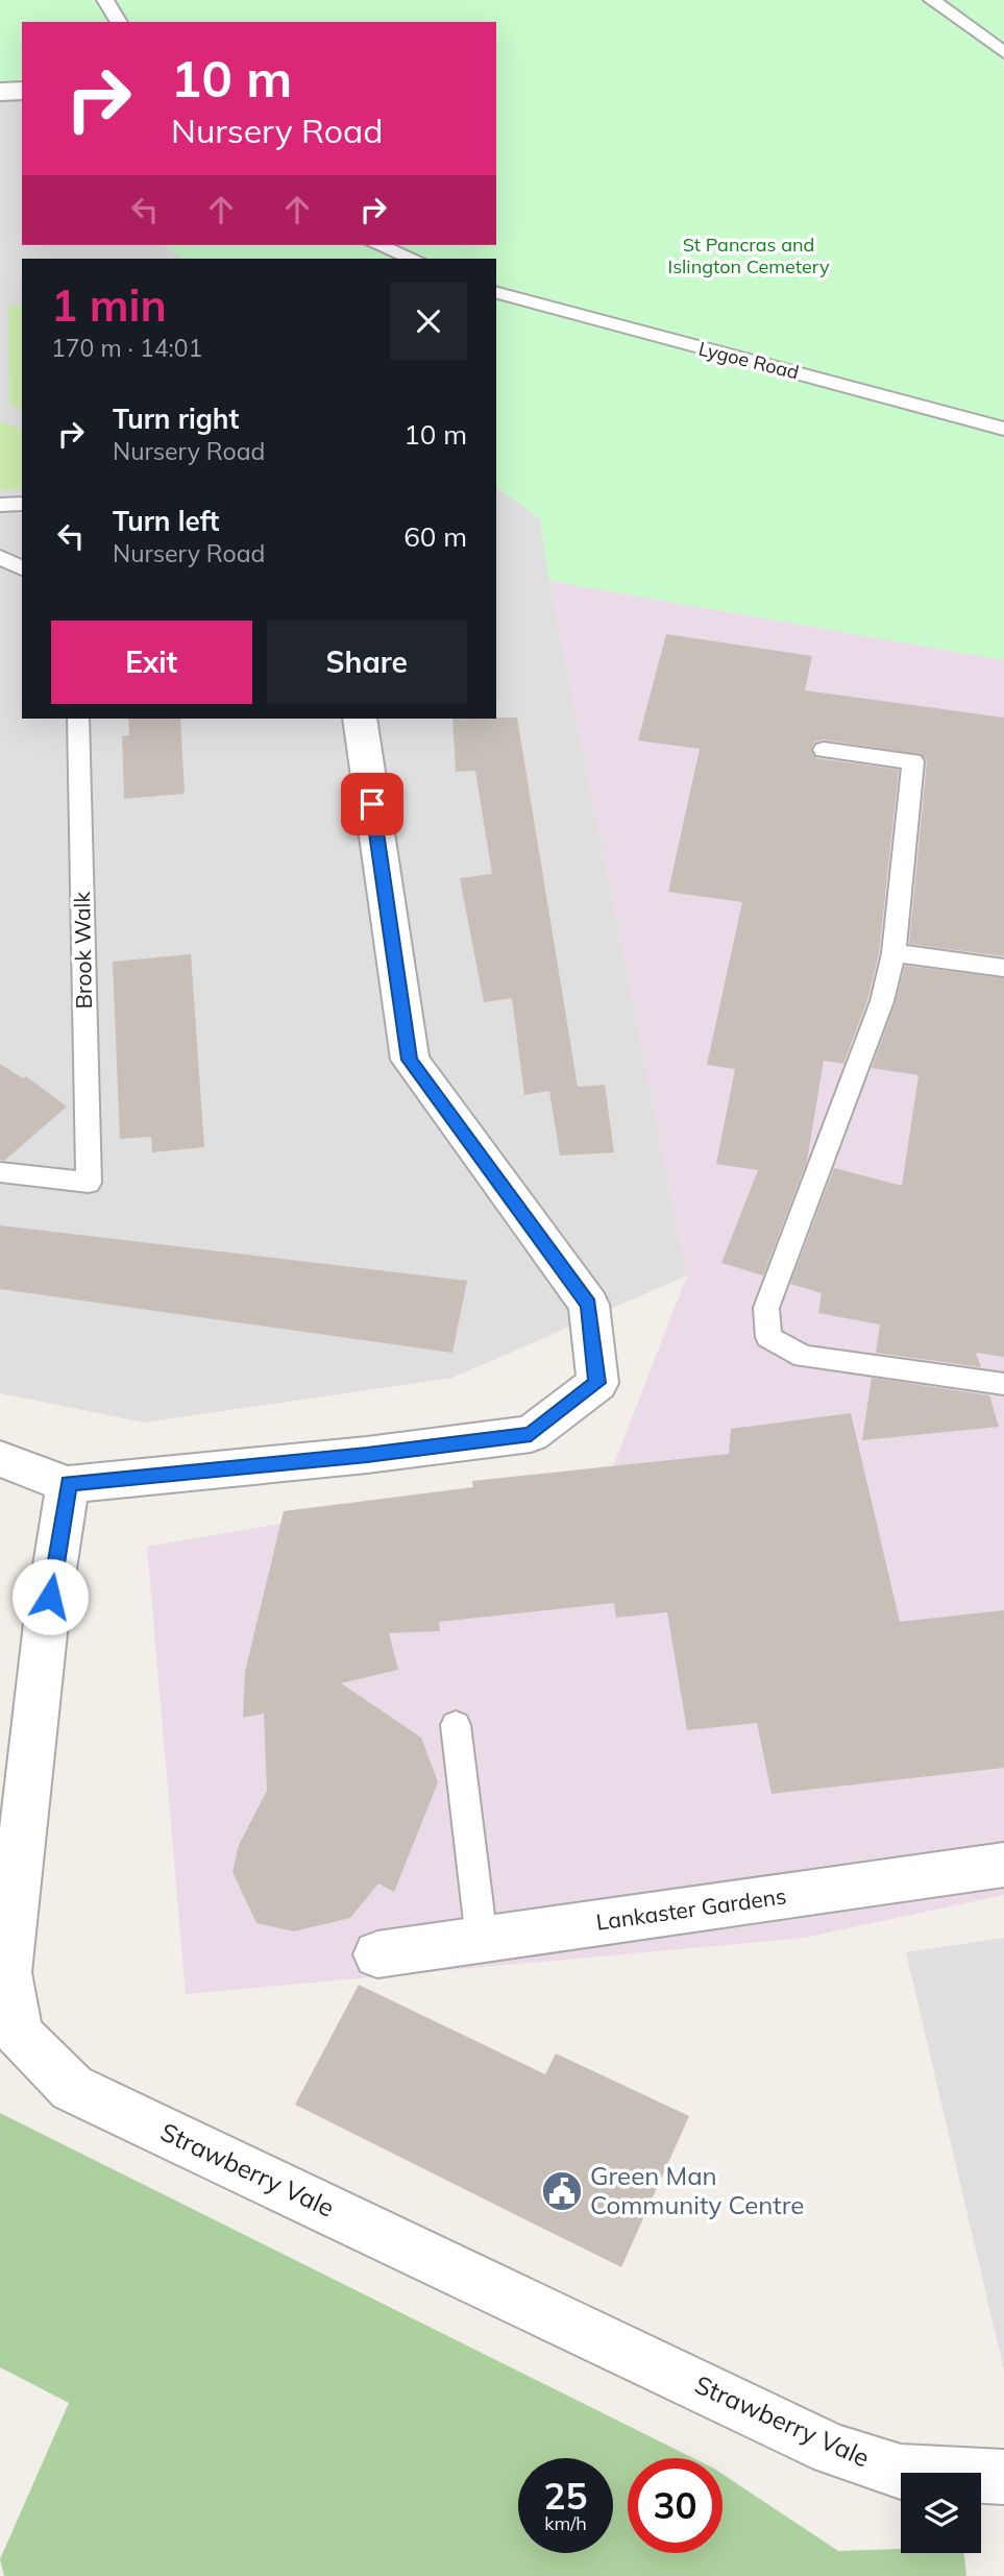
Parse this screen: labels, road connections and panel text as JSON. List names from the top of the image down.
{
  "streets": {
    "street": ["Lankaster Gardens", "Strawberry Vale"],
    "lane": ["Lygoe Road", "Brook Walk"]
  },
  "parks": ["St Pancras and Islington Cemetery"],
  "places": {
    "public building": ["Green Man Community Centre"]
  },
  "page": {
    "turn": ["10 m", "Nursery Road"],
    "heading": ["1 min", "170 m · 14:01"],
    "list": [
      {
        "name": "Turn right",
        "note": "Nursery Road",
        "value": "10 m"
      },
      {
        "name": "Turn left",
        "note": "Nursery Road",
        "value": "60 m"
      }
    ],
    "buttons": ["Exit", "Share"],
    "speed": "25 km/h",
    "limit": "30"
  }
}
